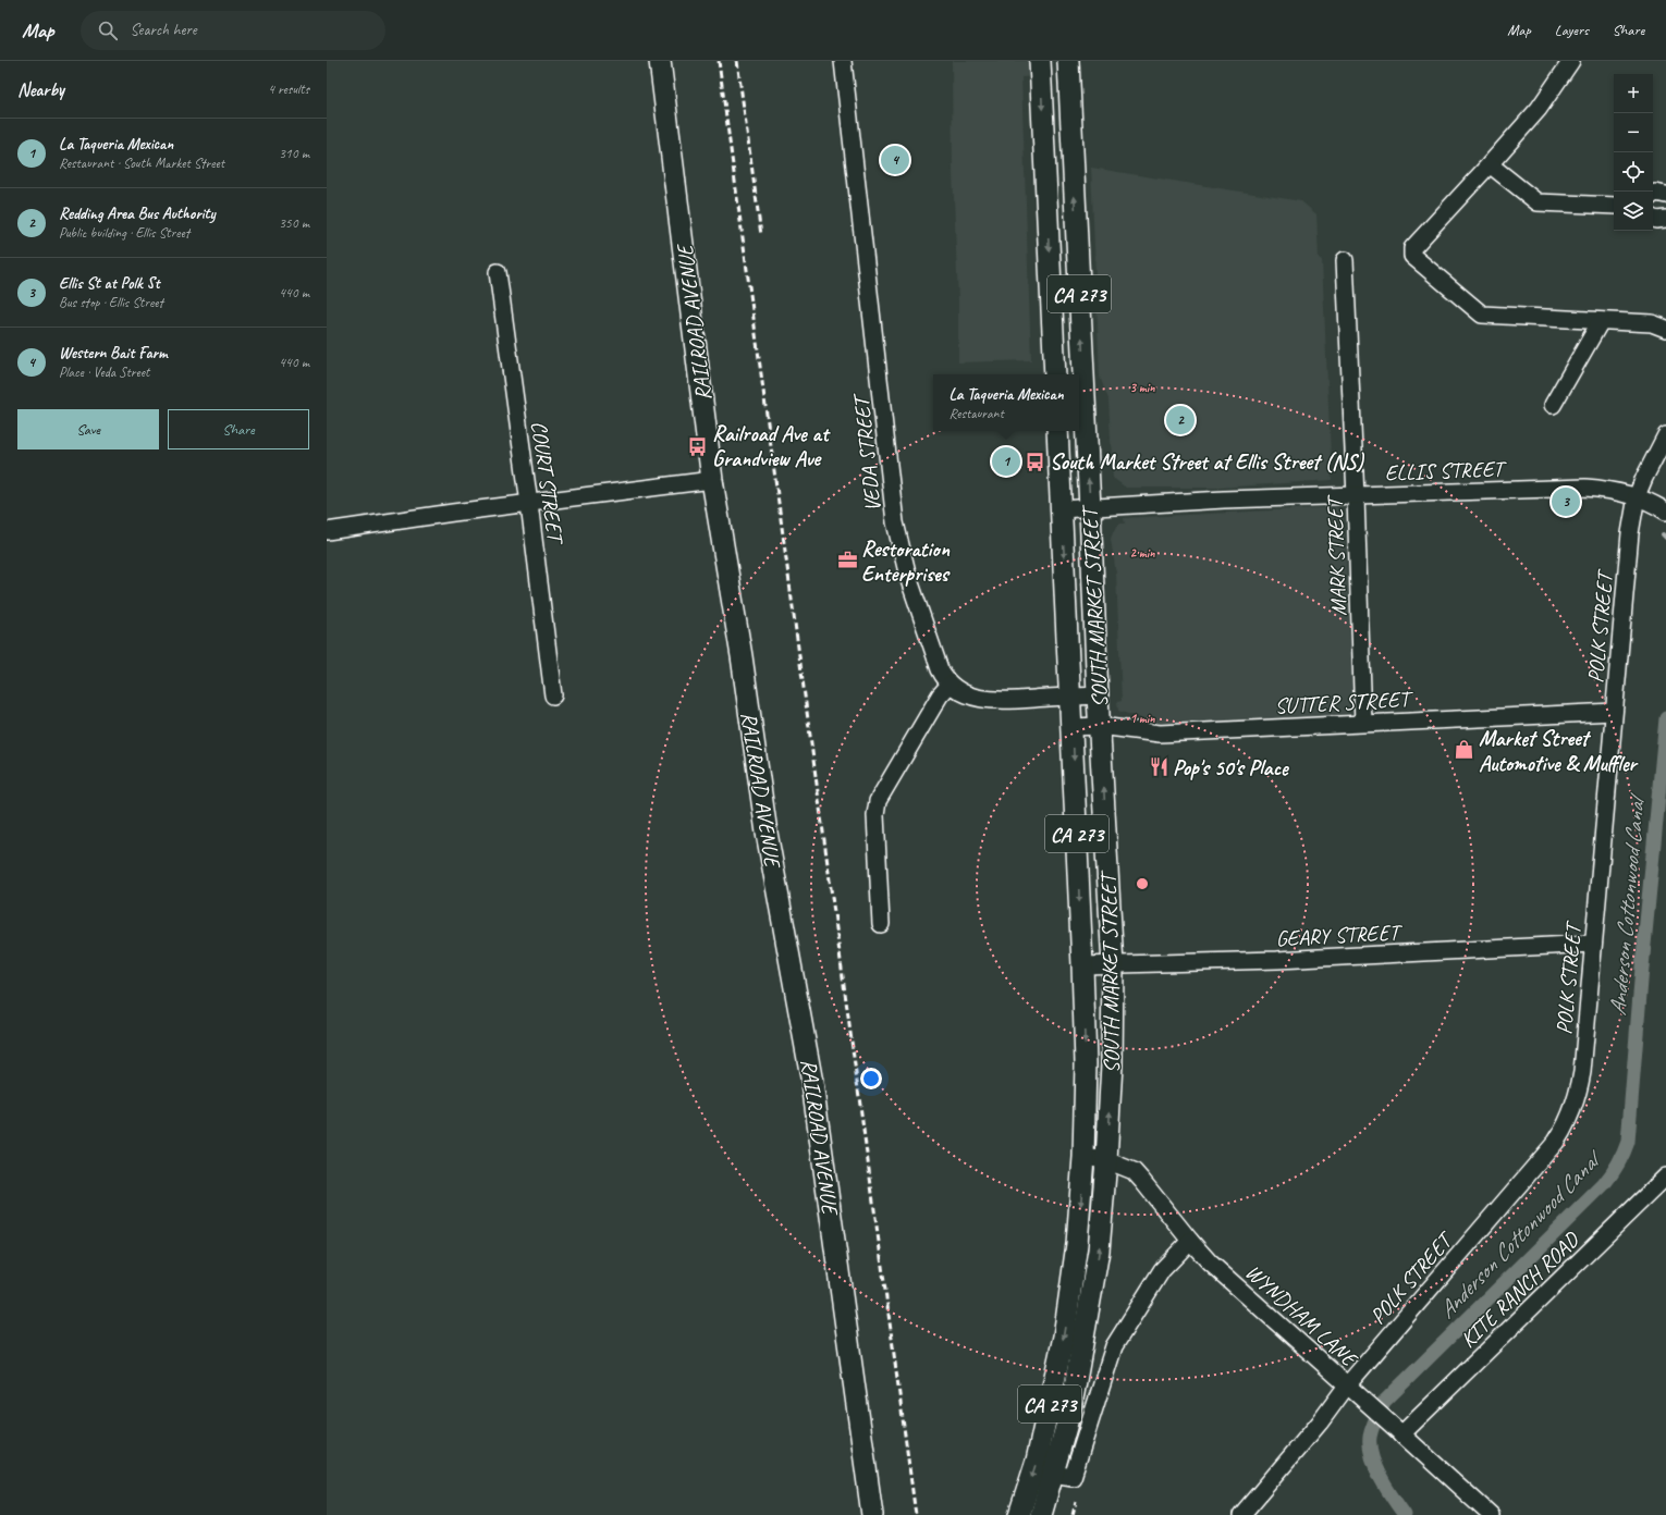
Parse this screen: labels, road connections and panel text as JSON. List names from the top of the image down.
{
  "streets": {
    "main road": ["CA 273", "RAILROAD AVENUE", "SOUTH MARKET STREET"],
    "street": [
      "VEDA STREET",
      "ELLIS STREET",
      "COURT STREET",
      "MARK STREET",
      "POLK STREET",
      "SUTTER STREET",
      "GEARY STREET",
      "KITE RANCH ROAD",
      "WYNDHAM LANE"
    ]
  },
  "crossings": [
    ["VEDA STREET", "SOUTH MARKET STREET"],
    ["ELLIS STREET", "MARK STREET"],
    ["ELLIS STREET", "SOUTH MARKET STREET"],
    ["ELLIS STREET", "POLK STREET"],
    ["MARK STREET", "SUTTER STREET"],
    ["SOUTH MARKET STREET", "SUTTER STREET"],
    ["SOUTH MARKET STREET", "GEARY STREET"],
    ["SOUTH MARKET STREET", "WYNDHAM LANE"],
    ["POLK STREET", "SUTTER STREET"],
    ["POLK STREET", "GEARY STREET"],
    ["POLK STREET", "WYNDHAM LANE"],
    ["KITE RANCH ROAD", "WYNDHAM LANE"]
  ],
  "water": ["Anderson Cottonwood Canal"],
  "places": {
    "bus stop": ["Railroad Ave at Grandview Ave", "South Market Street at Ellis Street (NS)"],
    "office": ["Restoration Enterprises"],
    "shop": ["Market Street Automotive & Muffler"],
    "restaurant": ["Pop's 50's Place"]
  },
  "page": {
    "header": "Map",
    "search": "Search here",
    "nav": ["Map", "Layers", "Share"],
    "heading": ["Nearby", "4 results"],
    "map_buttons": ["+", "−"],
    "list": [
      {
        "mark": "1",
        "name": "La Taqueria Mexican",
        "note": "Restaurant · South Market Street",
        "value": "310 m"
      },
      {
        "mark": "2",
        "name": "Redding Area Bus Authority",
        "note": "Public building · Ellis Street",
        "value": "350 m"
      },
      {
        "mark": "3",
        "name": "Ellis St at Polk St",
        "note": "Bus stop · Ellis Street",
        "value": "440 m"
      },
      {
        "mark": "4",
        "name": "Western Bait Farm",
        "note": "Place · Veda Street",
        "value": "440 m"
      }
    ],
    "pins": [
      "4",
      "2",
      "1",
      "3"
    ],
    "popup": ["La Taqueria Mexican", "Restaurant"],
    "buttons": ["Save", "Share"]
  },
  "rings": ["3 min", "2 min", "1 min"]
}
